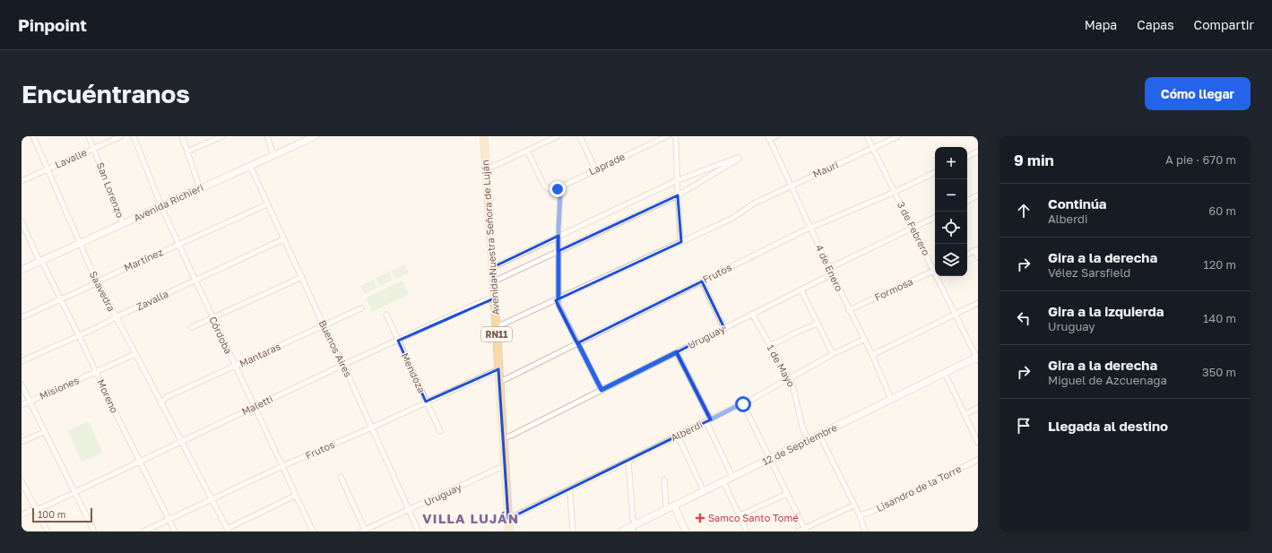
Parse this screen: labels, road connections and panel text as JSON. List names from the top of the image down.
{
  "streets": {
    "main road": ["Avenida Nuestra Señora de Luján", "RN11"],
    "street": [
      "Lavalle",
      "Laprade",
      "Mauri",
      "San Lorenzo",
      "Avenida Richieri",
      "3 de Febrero",
      "Martínez",
      "4 de Enero",
      "Frutos",
      "Formosa",
      "Saavedra",
      "Zavalla",
      "Córdoba",
      "Uruguay",
      "Buenos Aires",
      "Mantaras",
      "1 de Mayo",
      "Mendoza",
      "Misiones",
      "Moreno",
      "Maletti",
      "Alberdi",
      "12 de Septiembre",
      "Lisandro de la Torre"
    ]
  },
  "crossings": [
    ["Lavalle", "San Lorenzo"],
    ["Lavalle", "Saavedra"],
    ["Mauri", "3 de Febrero"],
    ["Mauri", "Avenida Nuestra Señora de Luján"],
    ["Mauri", "4 de Enero"],
    ["San Lorenzo", "Avenida Richieri"],
    ["Avenida Richieri", "Saavedra"],
    ["Avenida Richieri", "Córdoba"],
    ["Avenida Richieri", "Buenos Aires"],
    ["Avenida Richieri", "Moreno"],
    ["3 de Febrero", "Frutos"],
    ["3 de Febrero", "12 de Septiembre"],
    ["Avenida Nuestra Señora de Luján", "Frutos"],
    ["Avenida Nuestra Señora de Luján", "Uruguay"],
    ["Avenida Nuestra Señora de Luján", "Maletti"],
    ["Avenida Nuestra Señora de Luján", "Alberdi"],
    ["Martínez", "Saavedra"],
    ["Martínez", "Córdoba"],
    ["Martínez", "Buenos Aires"],
    ["Martínez", "Moreno"],
    ["4 de Enero", "Frutos"],
    ["4 de Enero", "Formosa"],
    ["4 de Enero", "Uruguay"],
    ["4 de Enero", "Alberdi"],
    ["4 de Enero", "12 de Septiembre"],
    ["Frutos", "Saavedra"],
    ["Frutos", "Córdoba"],
    ["Frutos", "Buenos Aires"],
    ["Frutos", "Mendoza"],
    ["Frutos", "Moreno"],
    ["Saavedra", "Zavalla"],
    ["Saavedra", "Mantaras"],
    ["Saavedra", "Misiones"],
    ["Saavedra", "Maletti"],
    ["Zavalla", "Córdoba"],
    ["Zavalla", "Buenos Aires"],
    ["Zavalla", "Moreno"],
    ["Córdoba", "Mantaras"],
    ["Córdoba", "Maletti"],
    ["Uruguay", "Buenos Aires"],
    ["Uruguay", "1 de Mayo"],
    ["Buenos Aires", "Mantaras"],
    ["Buenos Aires", "Maletti"],
    ["1 de Mayo", "Alberdi"],
    ["1 de Mayo", "12 de Septiembre"],
    ["Mendoza", "Maletti"],
    ["Misiones", "Moreno"],
    ["Moreno", "Maletti"]
  ],
  "districts": ["VILLA LUJÁN"],
  "places": {
    "health": ["Samco Santo Tomé"]
  },
  "scale_bar": "100 m",
  "page": {
    "header": "Pinpoint",
    "nav": ["Mapa", "Capas", "Compartir"],
    "buttons": "Cómo llegar",
    "title": "Encuéntranos",
    "heading": ["9 min", "A pie · 670 m"],
    "map_buttons": ["+", "−"],
    "list": [
      ["Continúa", "Alberdi", "60 m"],
      ["Gira a la derecha", "Vélez Sarsfield", "120 m"],
      ["Gira a la izquierda", "Uruguay", "140 m"],
      ["Gira a la derecha", "Miguel de Azcuenaga", "350 m"],
      "Llegada al destino"
    ],
    "scale": "100 m"
  }
}
